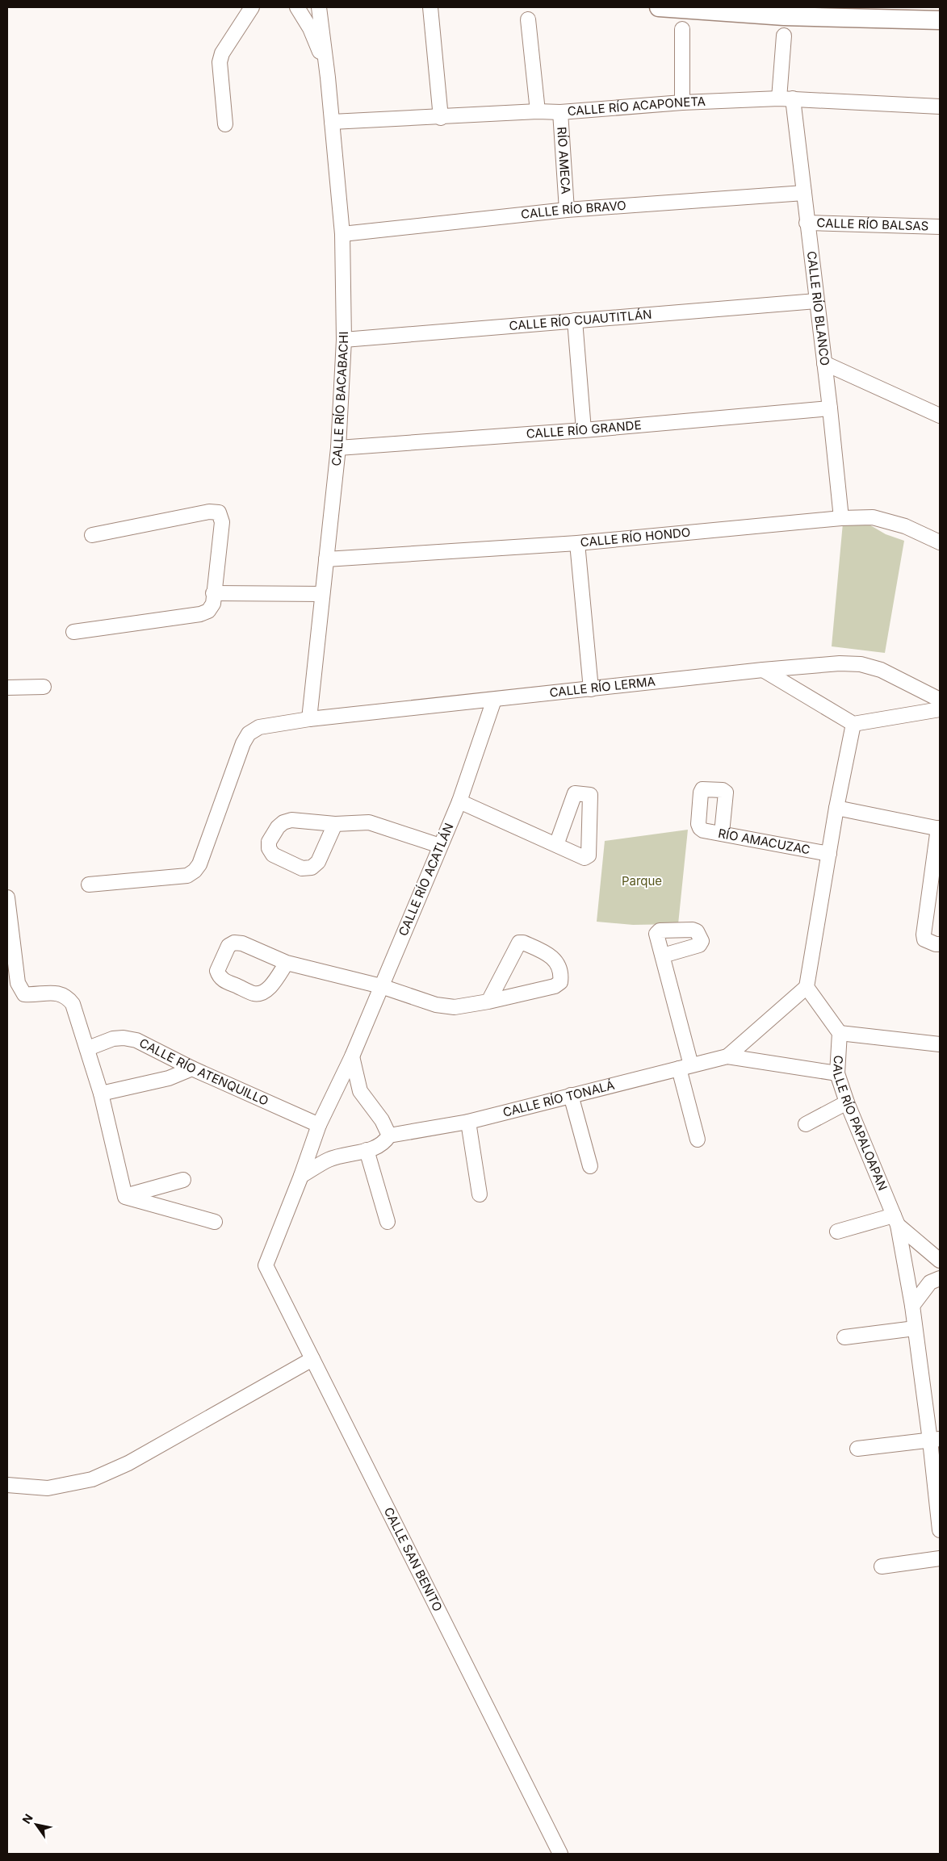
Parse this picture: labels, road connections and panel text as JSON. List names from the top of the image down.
{
  "streets": {
    "street": [
      "CALLE RÍO ACAPONETA",
      "RÍO AMECA",
      "CALLE RÍO BRAVO",
      "CALLE RÍO BALSAS",
      "CALLE RÍO BLANCO",
      "CALLE RÍO CUAUTITLÁN",
      "CALLE RÍO BACABACHI",
      "CALLE RÍO GRANDE",
      "CALLE RÍO HONDO",
      "CALLE RÍO LERMA",
      "RÍO AMACUZAC",
      "CALLE RÍO ACATLÁN",
      "CALLE RÍO ATENQUILLO",
      "CALLE RÍO TONALÁ",
      "CALLE RÍO PAPALOAPAN",
      "CALLE SAN BENITO"
    ]
  },
  "crossings": [
    ["CALLE RÍO ACAPONETA", "RÍO AMECA"],
    ["CALLE RÍO ACAPONETA", "CALLE RÍO BLANCO"],
    ["CALLE RÍO ACAPONETA", "CALLE RÍO BACABACHI"],
    ["RÍO AMECA", "CALLE RÍO BRAVO"],
    ["CALLE RÍO BRAVO", "CALLE RÍO BLANCO"],
    ["CALLE RÍO BRAVO", "CALLE RÍO BACABACHI"],
    ["CALLE RÍO BALSAS", "CALLE RÍO BLANCO"],
    ["CALLE RÍO BLANCO", "CALLE RÍO CUAUTITLÁN"],
    ["CALLE RÍO BLANCO", "CALLE RÍO GRANDE"],
    ["CALLE RÍO BLANCO", "CALLE RÍO HONDO"],
    ["CALLE RÍO CUAUTITLÁN", "CALLE RÍO BACABACHI"],
    ["CALLE RÍO BACABACHI", "CALLE RÍO GRANDE"],
    ["CALLE RÍO BACABACHI", "CALLE RÍO HONDO"],
    ["CALLE RÍO BACABACHI", "CALLE RÍO LERMA"],
    ["CALLE RÍO LERMA", "CALLE RÍO ACATLÁN"],
    ["CALLE RÍO ACATLÁN", "CALLE RÍO ATENQUILLO"],
    ["CALLE RÍO ACATLÁN", "CALLE RÍO TONALÁ"],
    ["CALLE RÍO ACATLÁN", "CALLE SAN BENITO"],
    ["CALLE RÍO ATENQUILLO", "CALLE RÍO TONALÁ"],
    ["CALLE RÍO TONALÁ", "CALLE RÍO PAPALOAPAN"]
  ],
  "parks": ["Parque"],
  "north": "top left"
}
